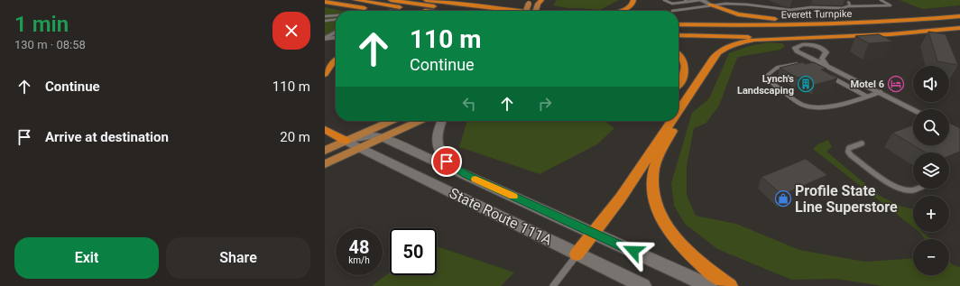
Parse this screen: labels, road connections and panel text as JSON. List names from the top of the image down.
{
  "streets": {
    "highway": ["Everett Turnpike"],
    "main road": ["State Route 111A"]
  },
  "places": {
    "building": ["Lynch's Landscaping"],
    "hotel": ["Motel 6"],
    "shop": ["Profile State Line Superstore"]
  },
  "page": {
    "heading": ["1 min", "130 m · 08:58"],
    "turn": ["110 m", "Continue"],
    "list": [
      {
        "name": "Continue",
        "value": "110 m"
      },
      {
        "name": "Arrive at destination",
        "value": "20 m"
      }
    ],
    "map_buttons": ["+", "−"],
    "speed": "48 km/h",
    "limit": "50",
    "buttons": ["Exit", "Share"]
  }
}
